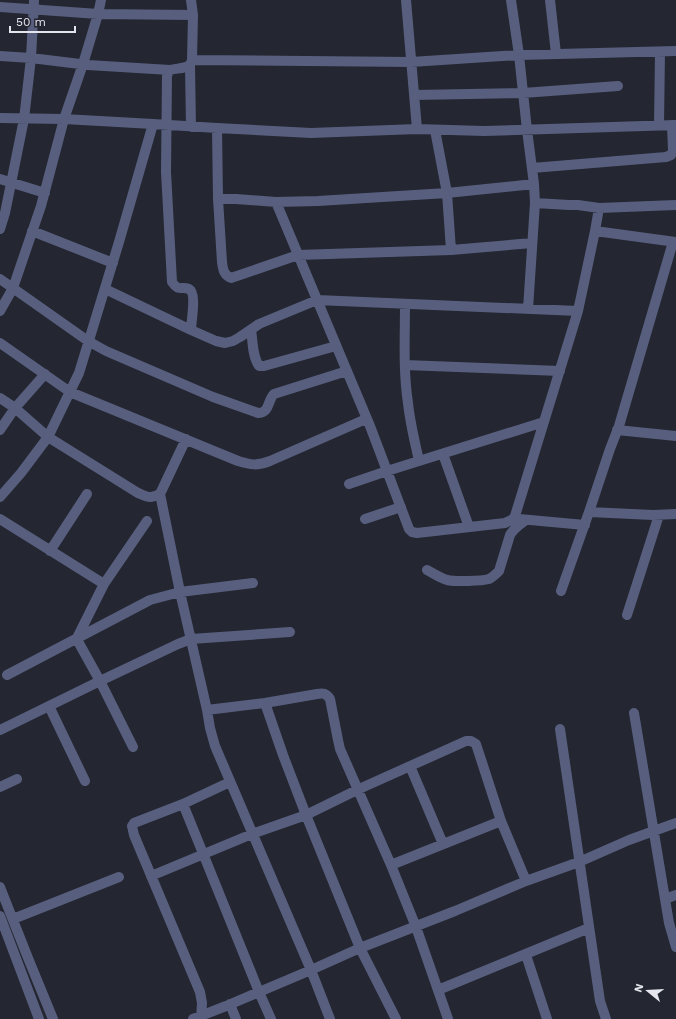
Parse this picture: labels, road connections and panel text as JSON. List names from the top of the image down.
{
  "scale_bar": "50 m",
  "north": "left"
}
